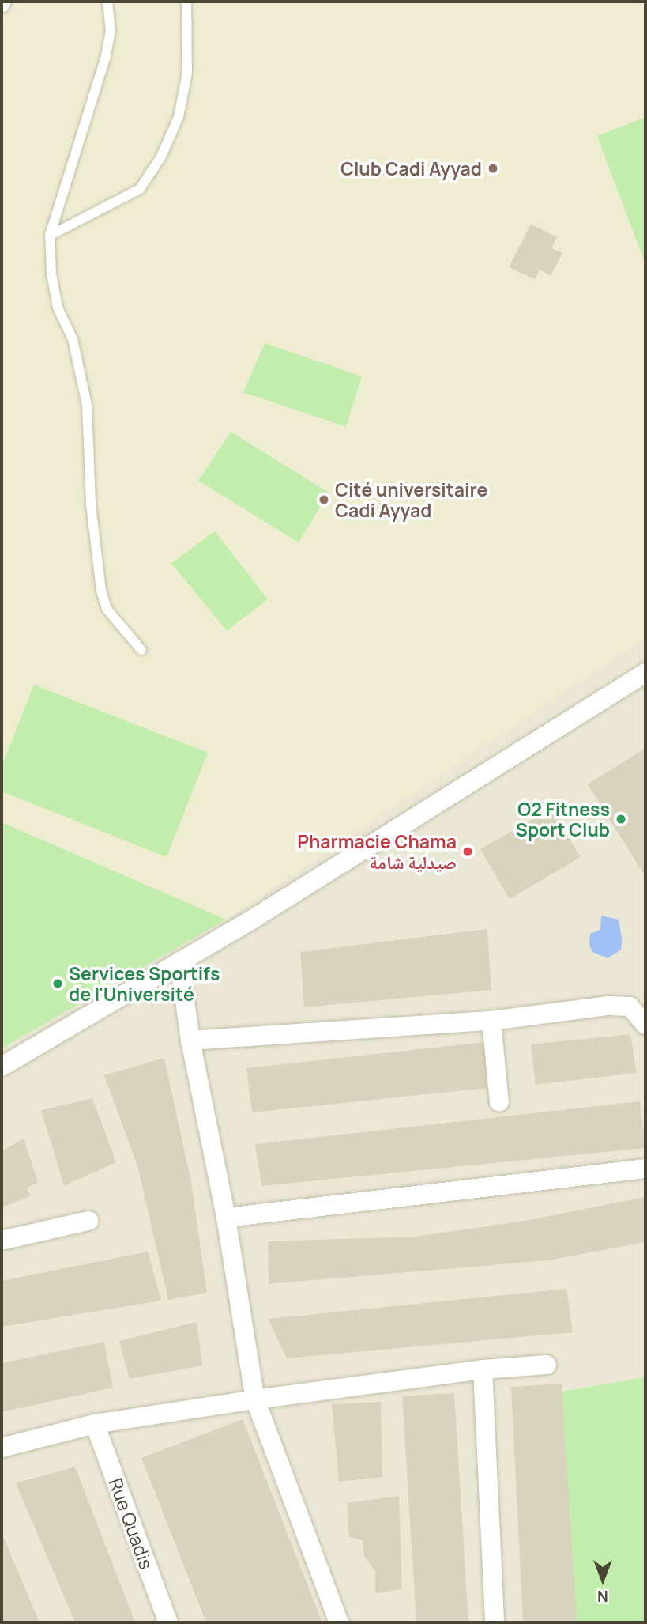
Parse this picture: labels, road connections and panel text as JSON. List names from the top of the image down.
{
  "streets": {
    "street": ["Rue Quadis"]
  },
  "places": [
    "Club Cadi Ayyad",
    "Cité universitaire Cadi Ayyad",
    "O2 Fitness Sport Club",
    "Pharmacie Chama صيدلية شامة",
    "Services Sportifs de l'Université"
  ],
  "north": "bottom"
}
